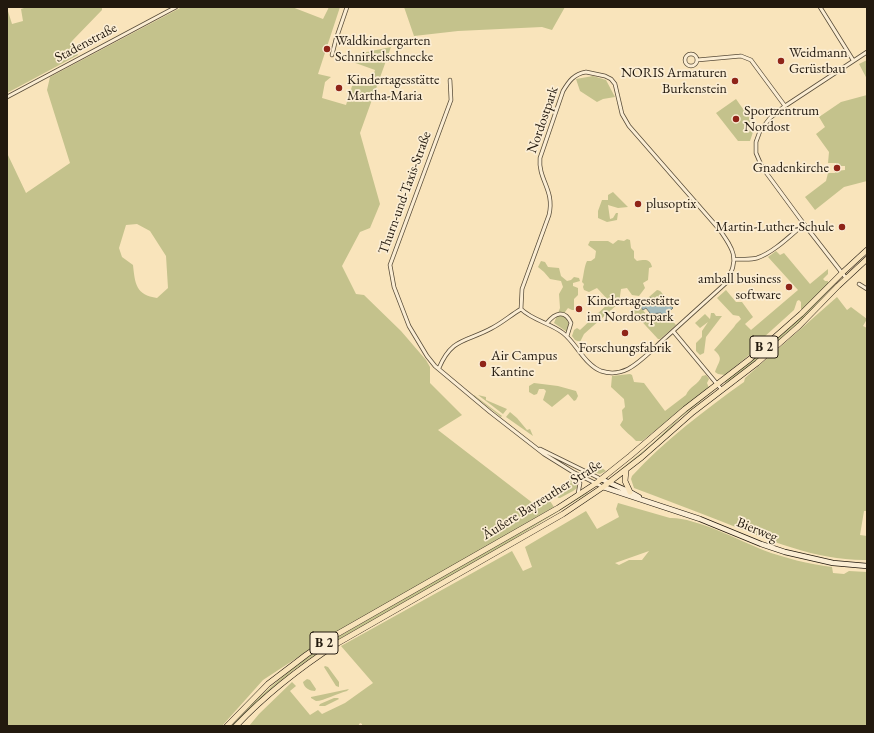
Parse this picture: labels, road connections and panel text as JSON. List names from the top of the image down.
{
  "streets": {
    "main road": ["B 2", "Äußere Bayreuther Straße", "Bierweg"],
    "street": ["Stadenstraße", "Nordostpark", "Thurn-und-Taxis-Straße"]
  },
  "crossings": [
    ["Thurn-und-Taxis-Straße", "Äußere Bayreuther Straße"],
    ["Thurn-und-Taxis-Straße", "Bierweg"],
    ["Äußere Bayreuther Straße", "Bierweg"]
  ],
  "places": [
    "Waldkindergarten Schnirkelschnecke",
    "Weidmann Gerüstbau",
    "NORIS Armaturen Burkenstein",
    "Kindertagesstätte Martha-Maria",
    "Sportzentrum Nordost",
    "Gnadenkirche",
    "plusoptix",
    "Martin-Luther-Schule",
    "amball business software",
    "Kindertagesstätte im Nordostpark",
    "Forschungsfabrik",
    "Air Campus Kantine"
  ]
}
